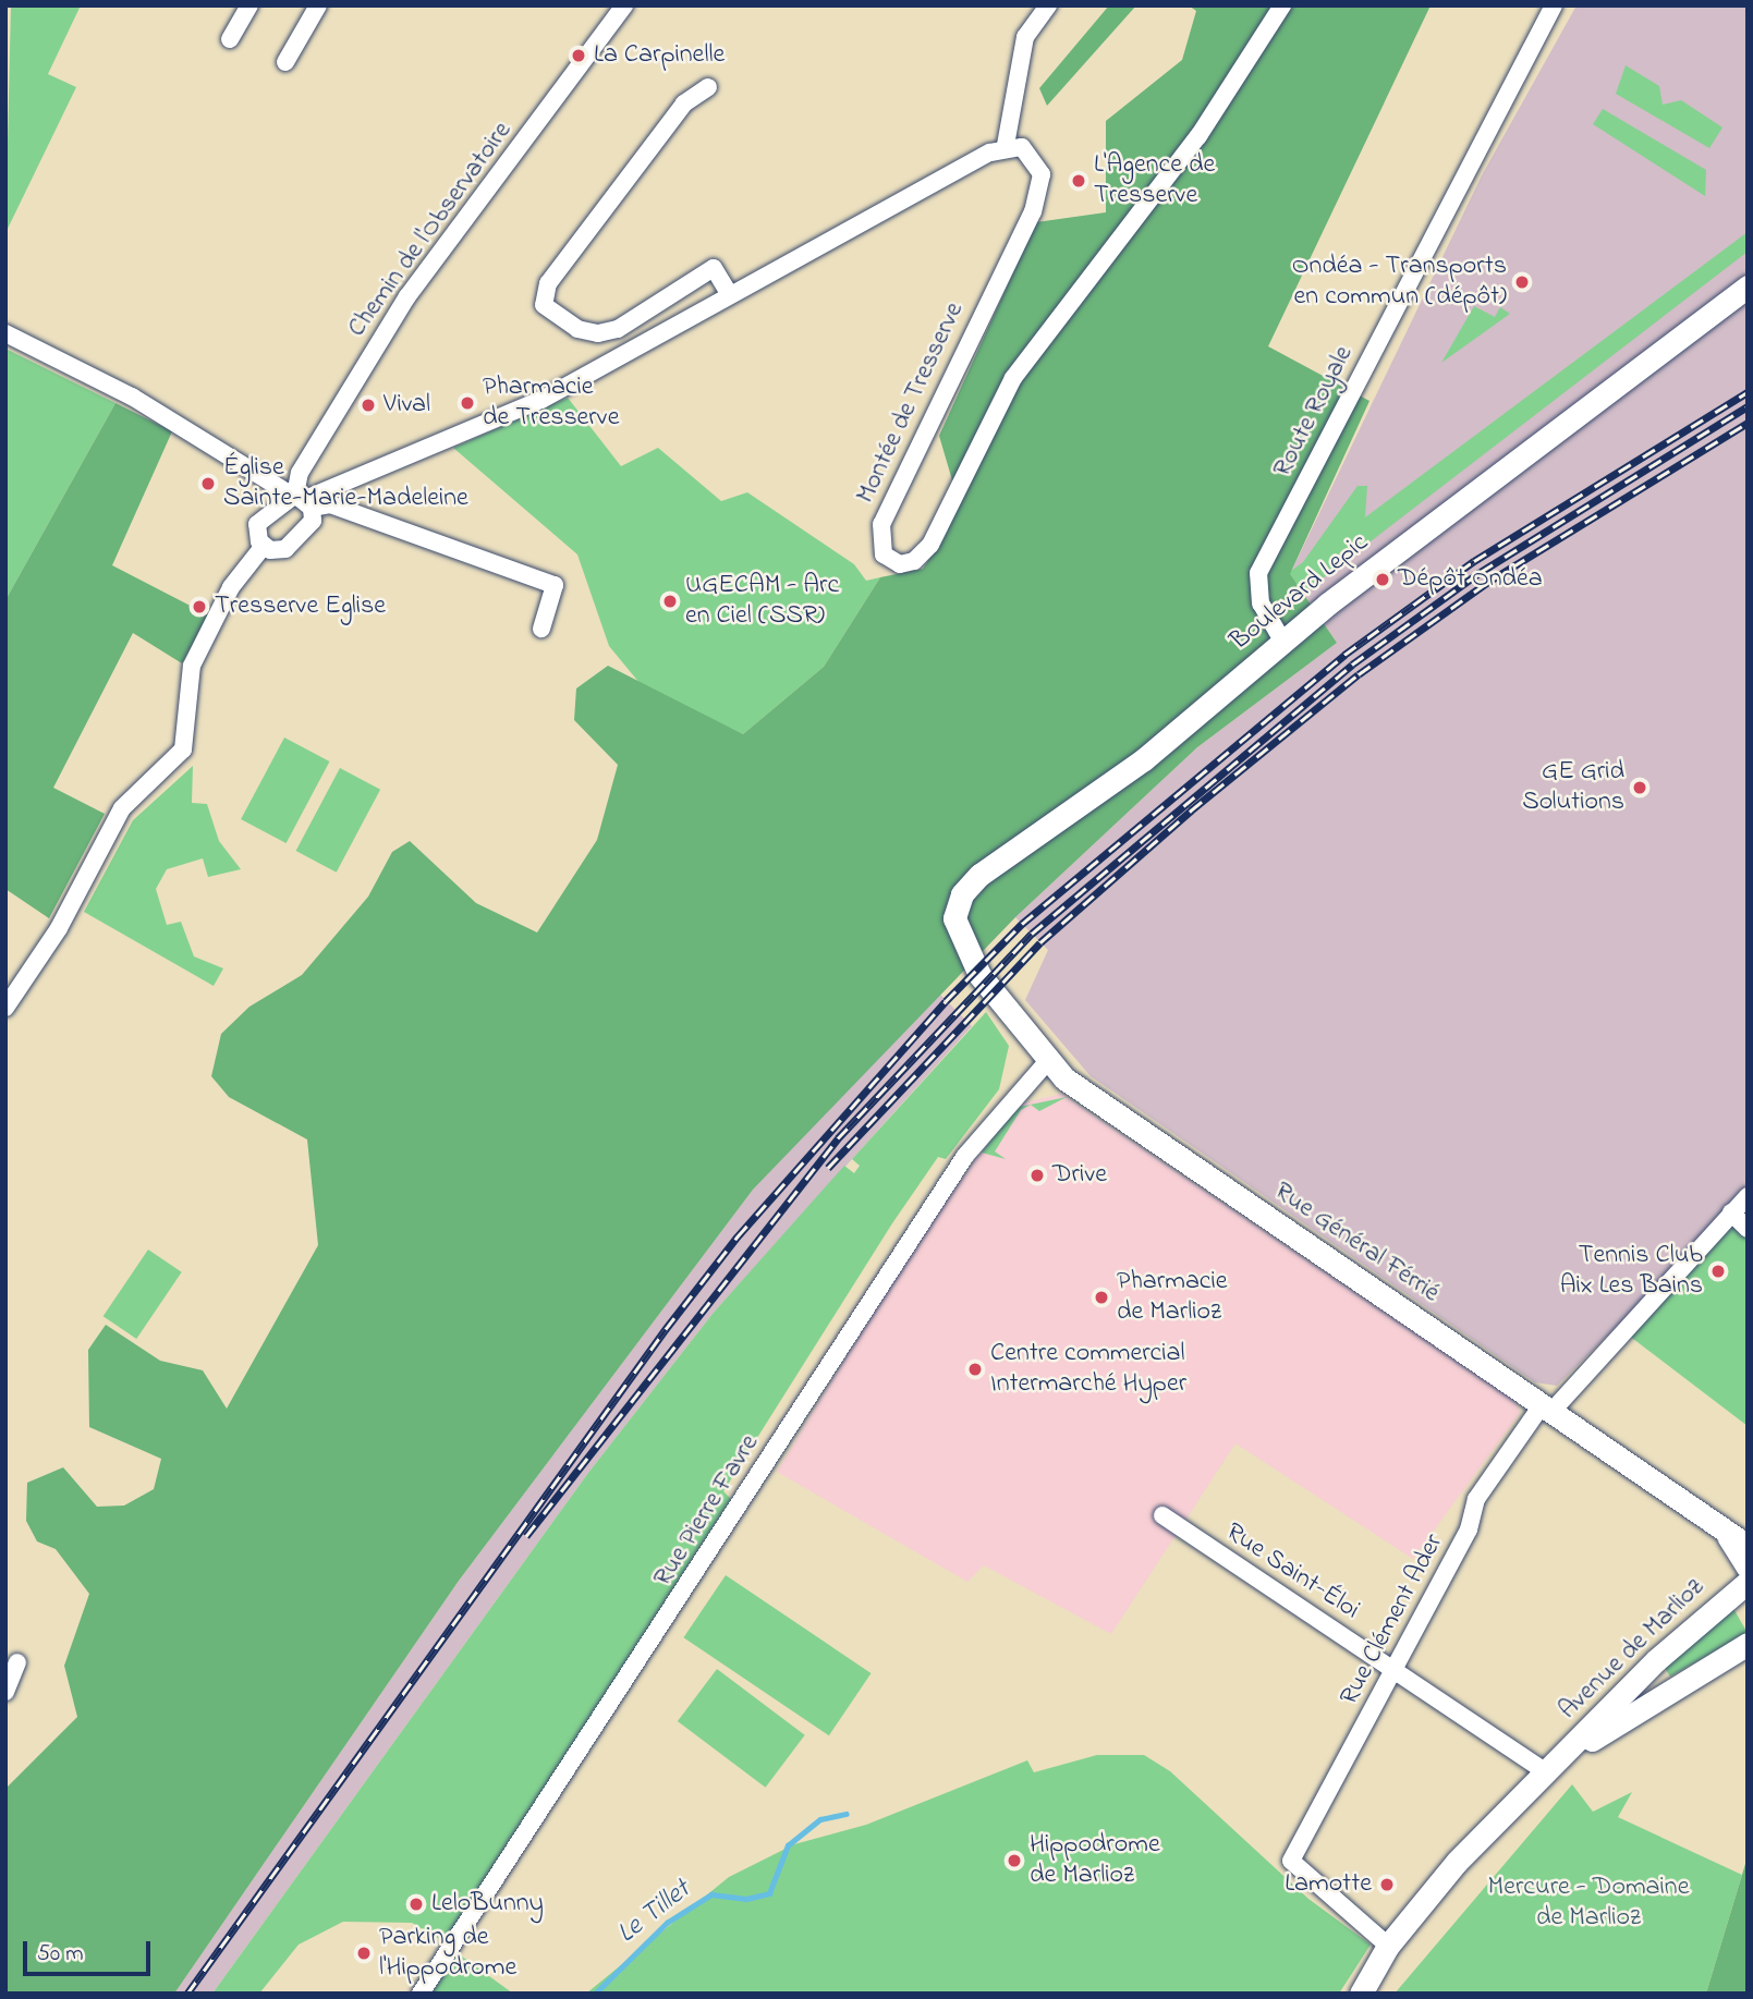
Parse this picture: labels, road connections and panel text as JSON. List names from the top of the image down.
{
  "streets": {
    "main road": ["Boulevard Lepic", "Rue Général Férrié", "Avenue de Marlioz"],
    "street": [
      "Chemin de l'Observatoire",
      "Montée de Tresserve",
      "Route Royale",
      "Rue Pierre Favre",
      "Rue Saint-Éloi",
      "Rue Clément Ader"
    ]
  },
  "crossings": [
    ["Route Royale", "Boulevard Lepic"],
    ["Boulevard Lepic", "Rue Général Férrié"],
    ["Rue Général Férrié", "Rue Pierre Favre"],
    ["Rue Général Férrié", "Rue Clément Ader"],
    ["Rue Général Férrié", "Avenue de Marlioz"],
    ["Rue Saint-Éloi", "Rue Clément Ader"],
    ["Rue Saint-Éloi", "Avenue de Marlioz"],
    ["Rue Clément Ader", "Avenue de Marlioz"]
  ],
  "water": ["Le Tillet"],
  "parks": ["Mercure - Domaine de Marlioz"],
  "places": [
    "La Carpinelle",
    "L'Agence de Tresserve",
    "Ondéa - Transports en commun (dépôt)",
    "Pharmacie de Tresserve",
    "Vival",
    "Église Sainte-Marie-Madeleine",
    "Dépôt Ondéa",
    "UGECAM - Arc en Ciel (SSR)",
    "Tresserve Eglise",
    "GE Grid Solutions",
    "Drive",
    "Tennis Club Aix Les Bains",
    "Pharmacie de Marlioz",
    "Centre commercial Intermarché Hyper",
    "Hippodrome de Marlioz",
    "Lamotte",
    "LeloBunny",
    "Parking de l'Hippodrome"
  ],
  "scale_bar": "50 m"
}
